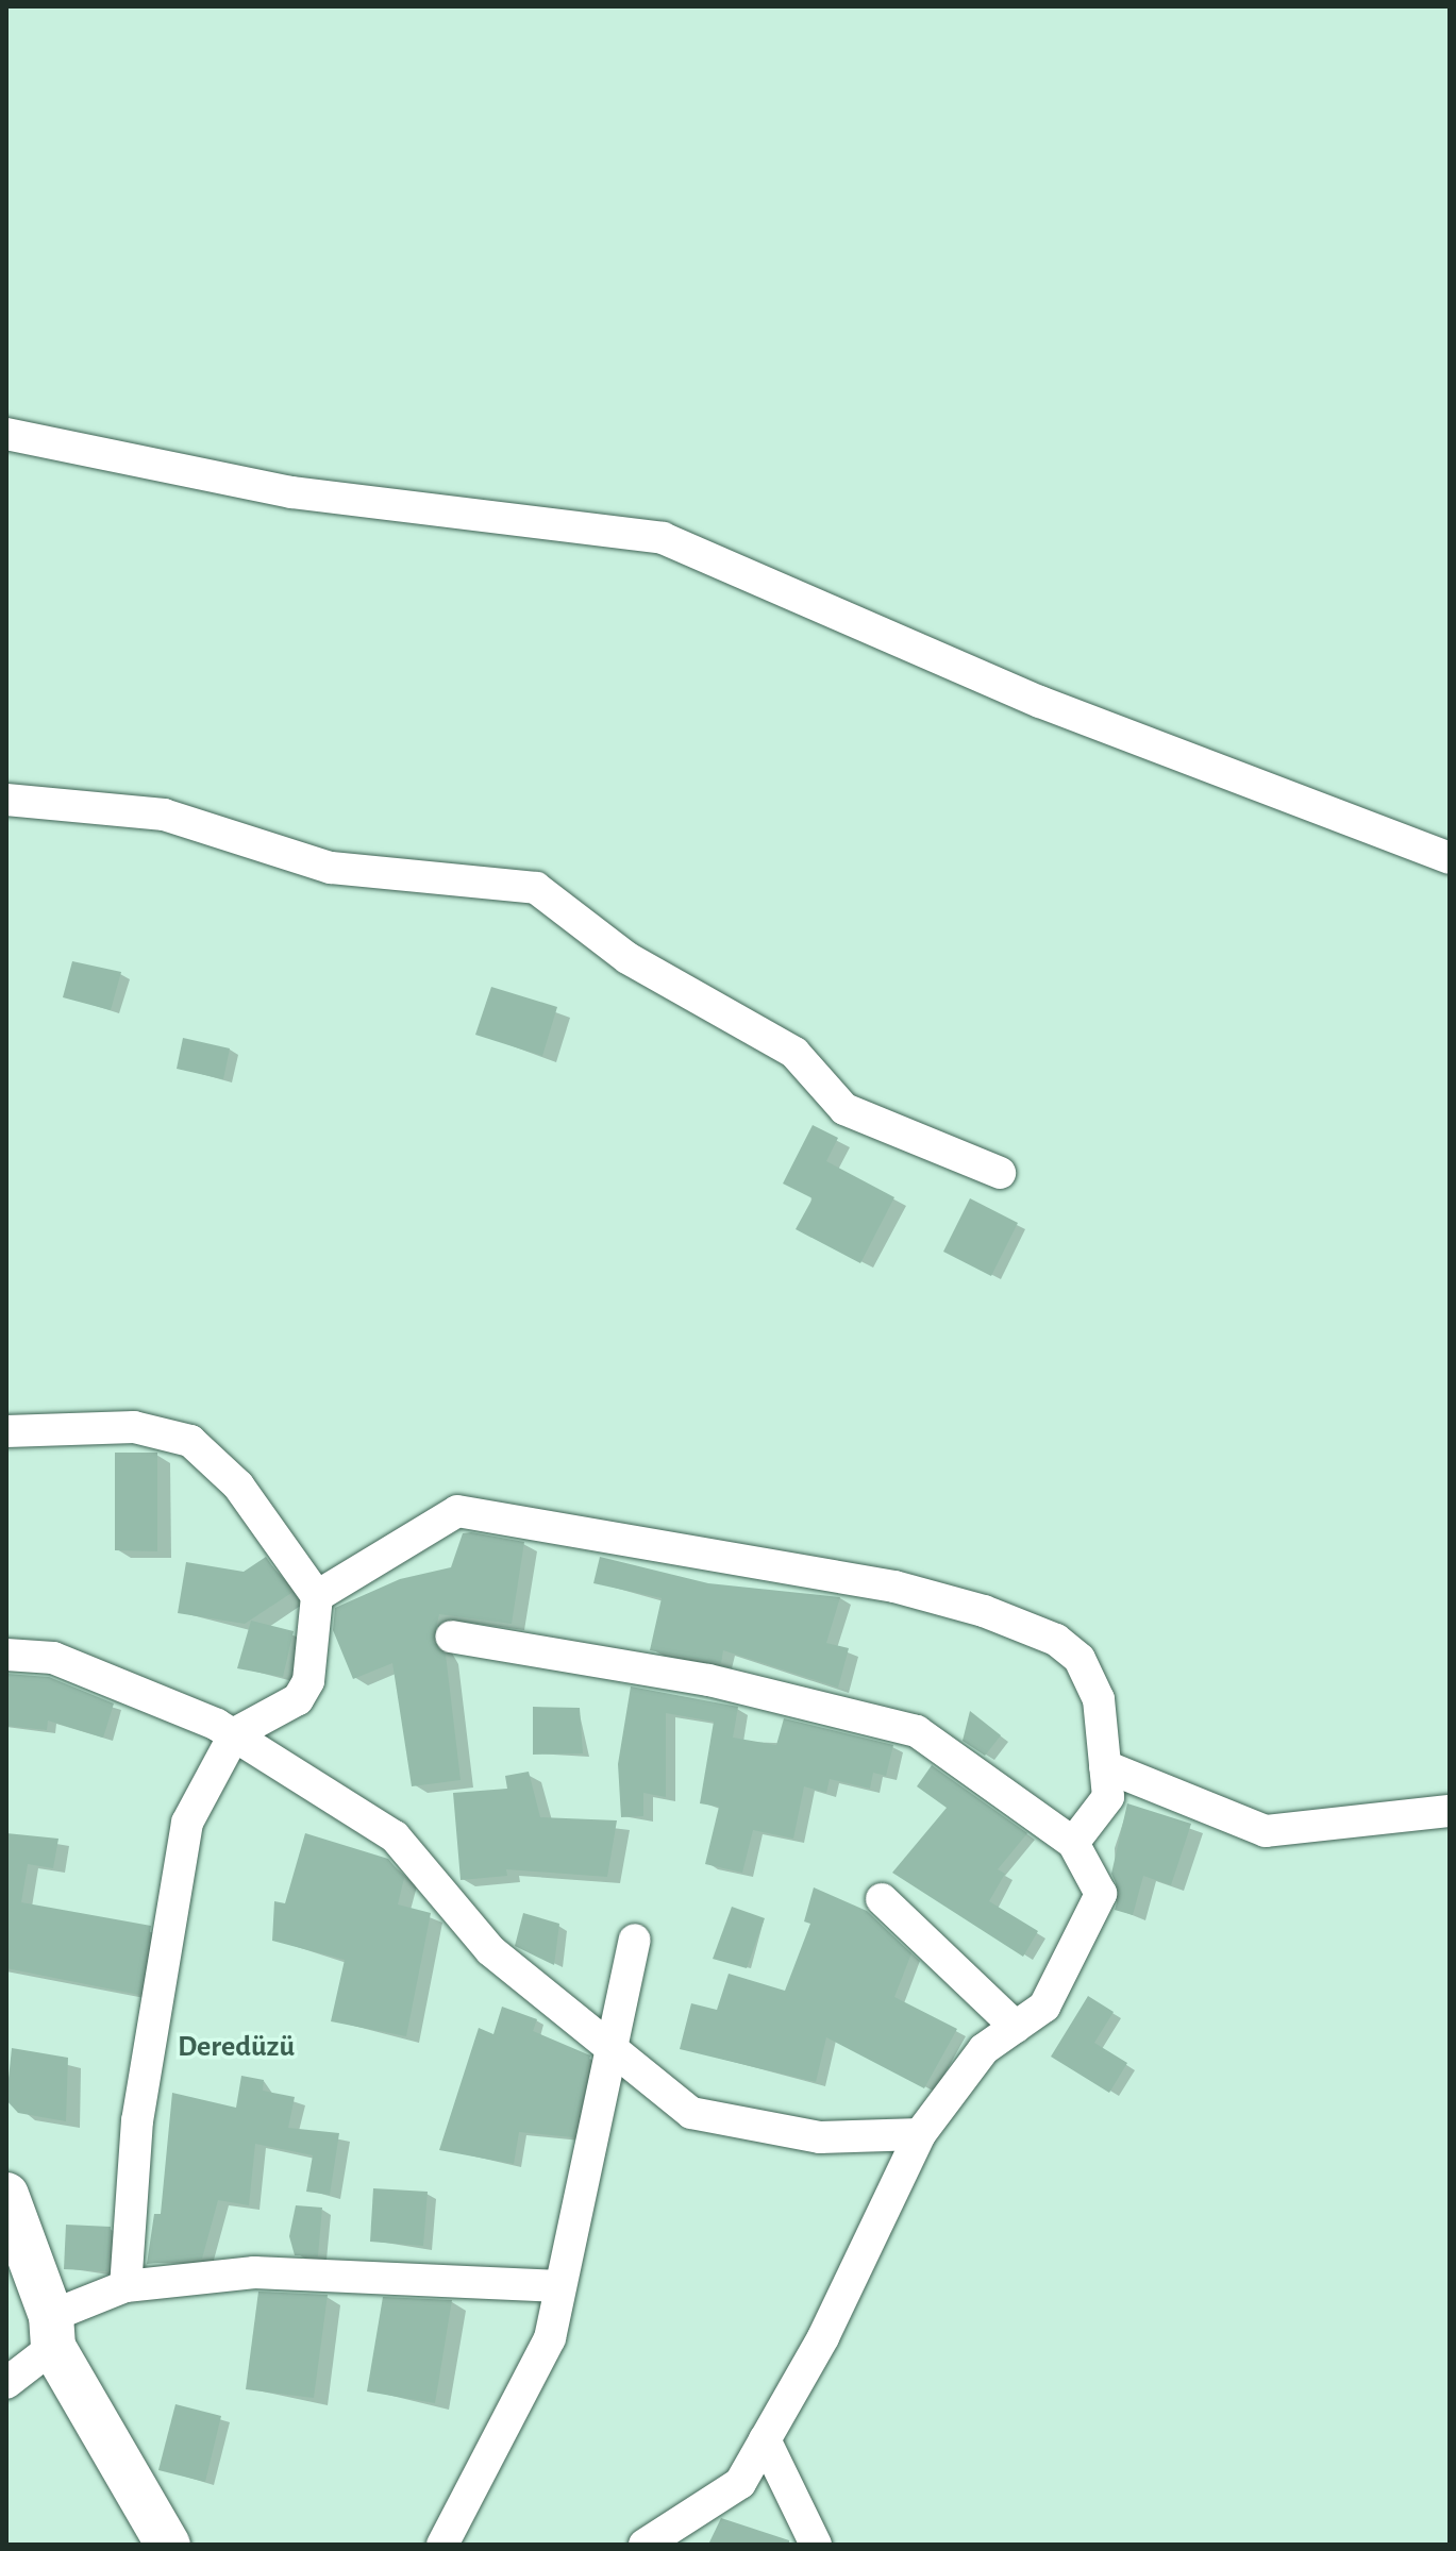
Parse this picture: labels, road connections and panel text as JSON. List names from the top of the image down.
{
  "districts": ["Deredüzü"]
}
